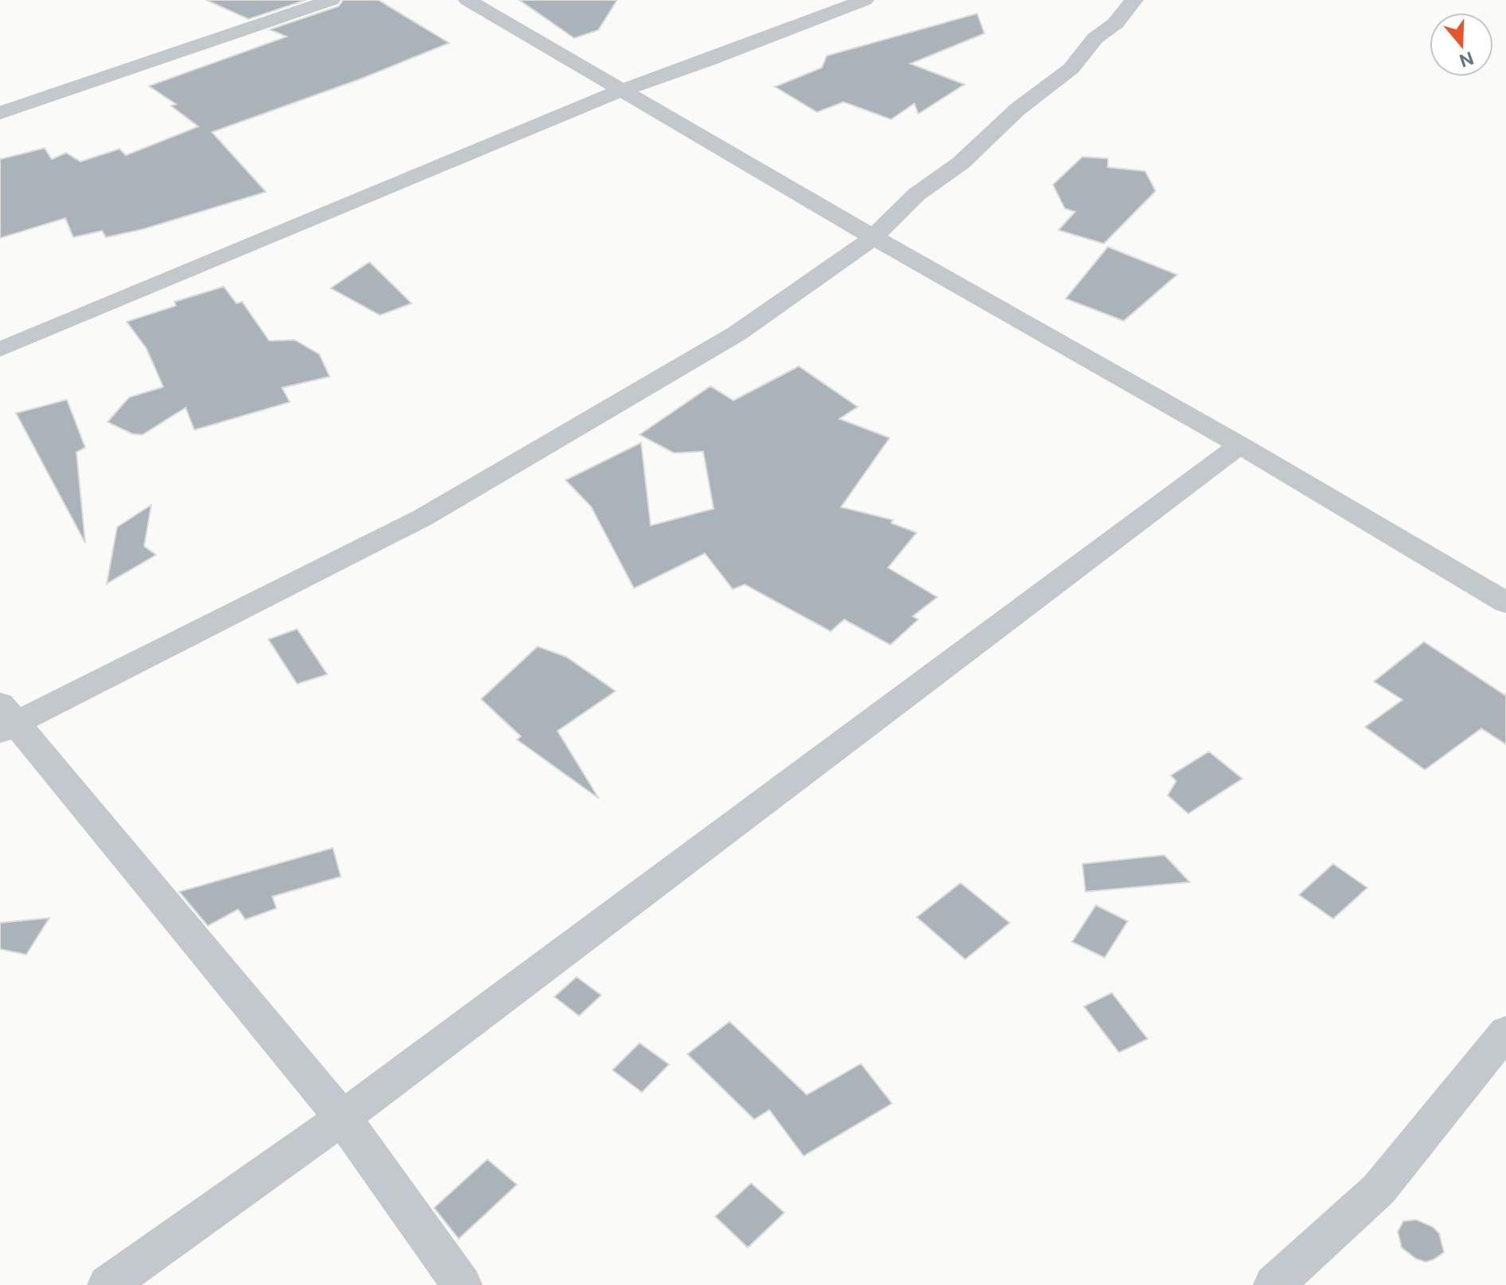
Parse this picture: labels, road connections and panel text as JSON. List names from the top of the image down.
{
  "north": "bottom"
}
